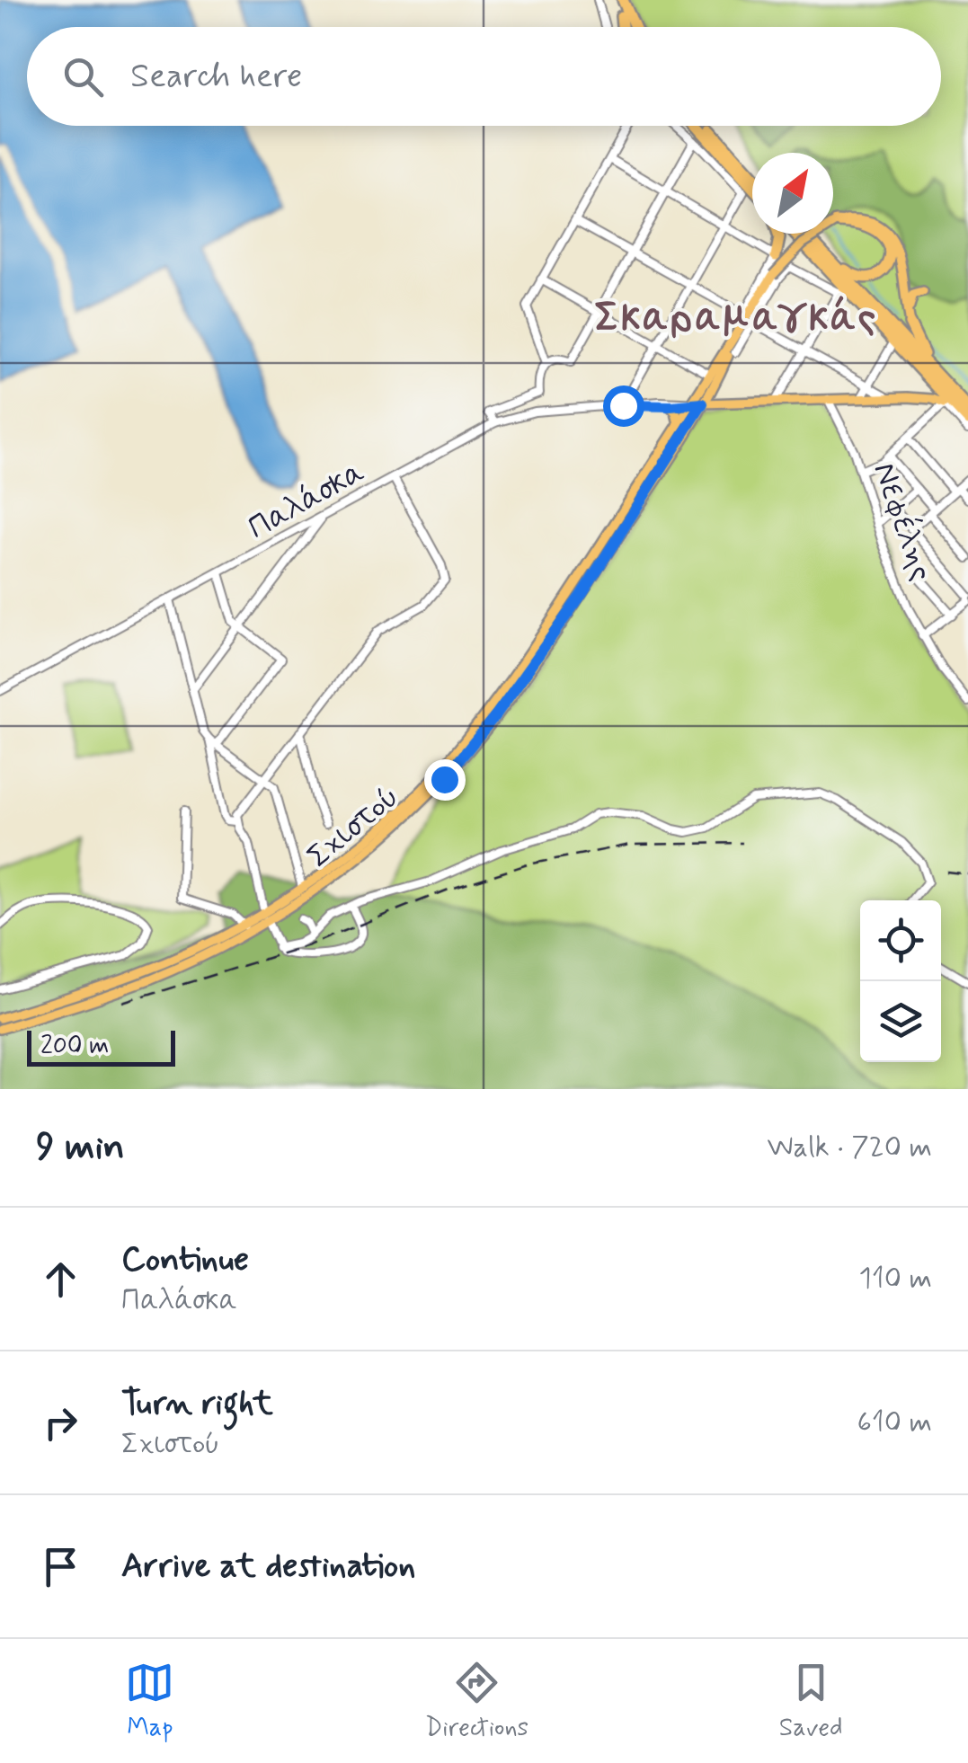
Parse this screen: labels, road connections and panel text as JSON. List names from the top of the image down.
{
  "streets": {
    "main road": ["Σχιστού"],
    "street": ["Παλάσκα", "Νεφέλης"]
  },
  "crossings": [
    ["Παλάσκα", "Σχιστού"]
  ],
  "districts": ["Σκαραμαγκάς"],
  "scale_bar": "200 m",
  "north": "top right",
  "page": {
    "search": "Search here",
    "scale": "200 m",
    "heading": ["9 min", "Walk · 720 m"],
    "list": [
      ["Continue", "Παλάσκα", "110 m"],
      ["Turn right", "Σχιστού", "610 m"],
      "Arrive at destination"
    ],
    "nav": ["Map", "Directions", "Saved"]
  }
}
